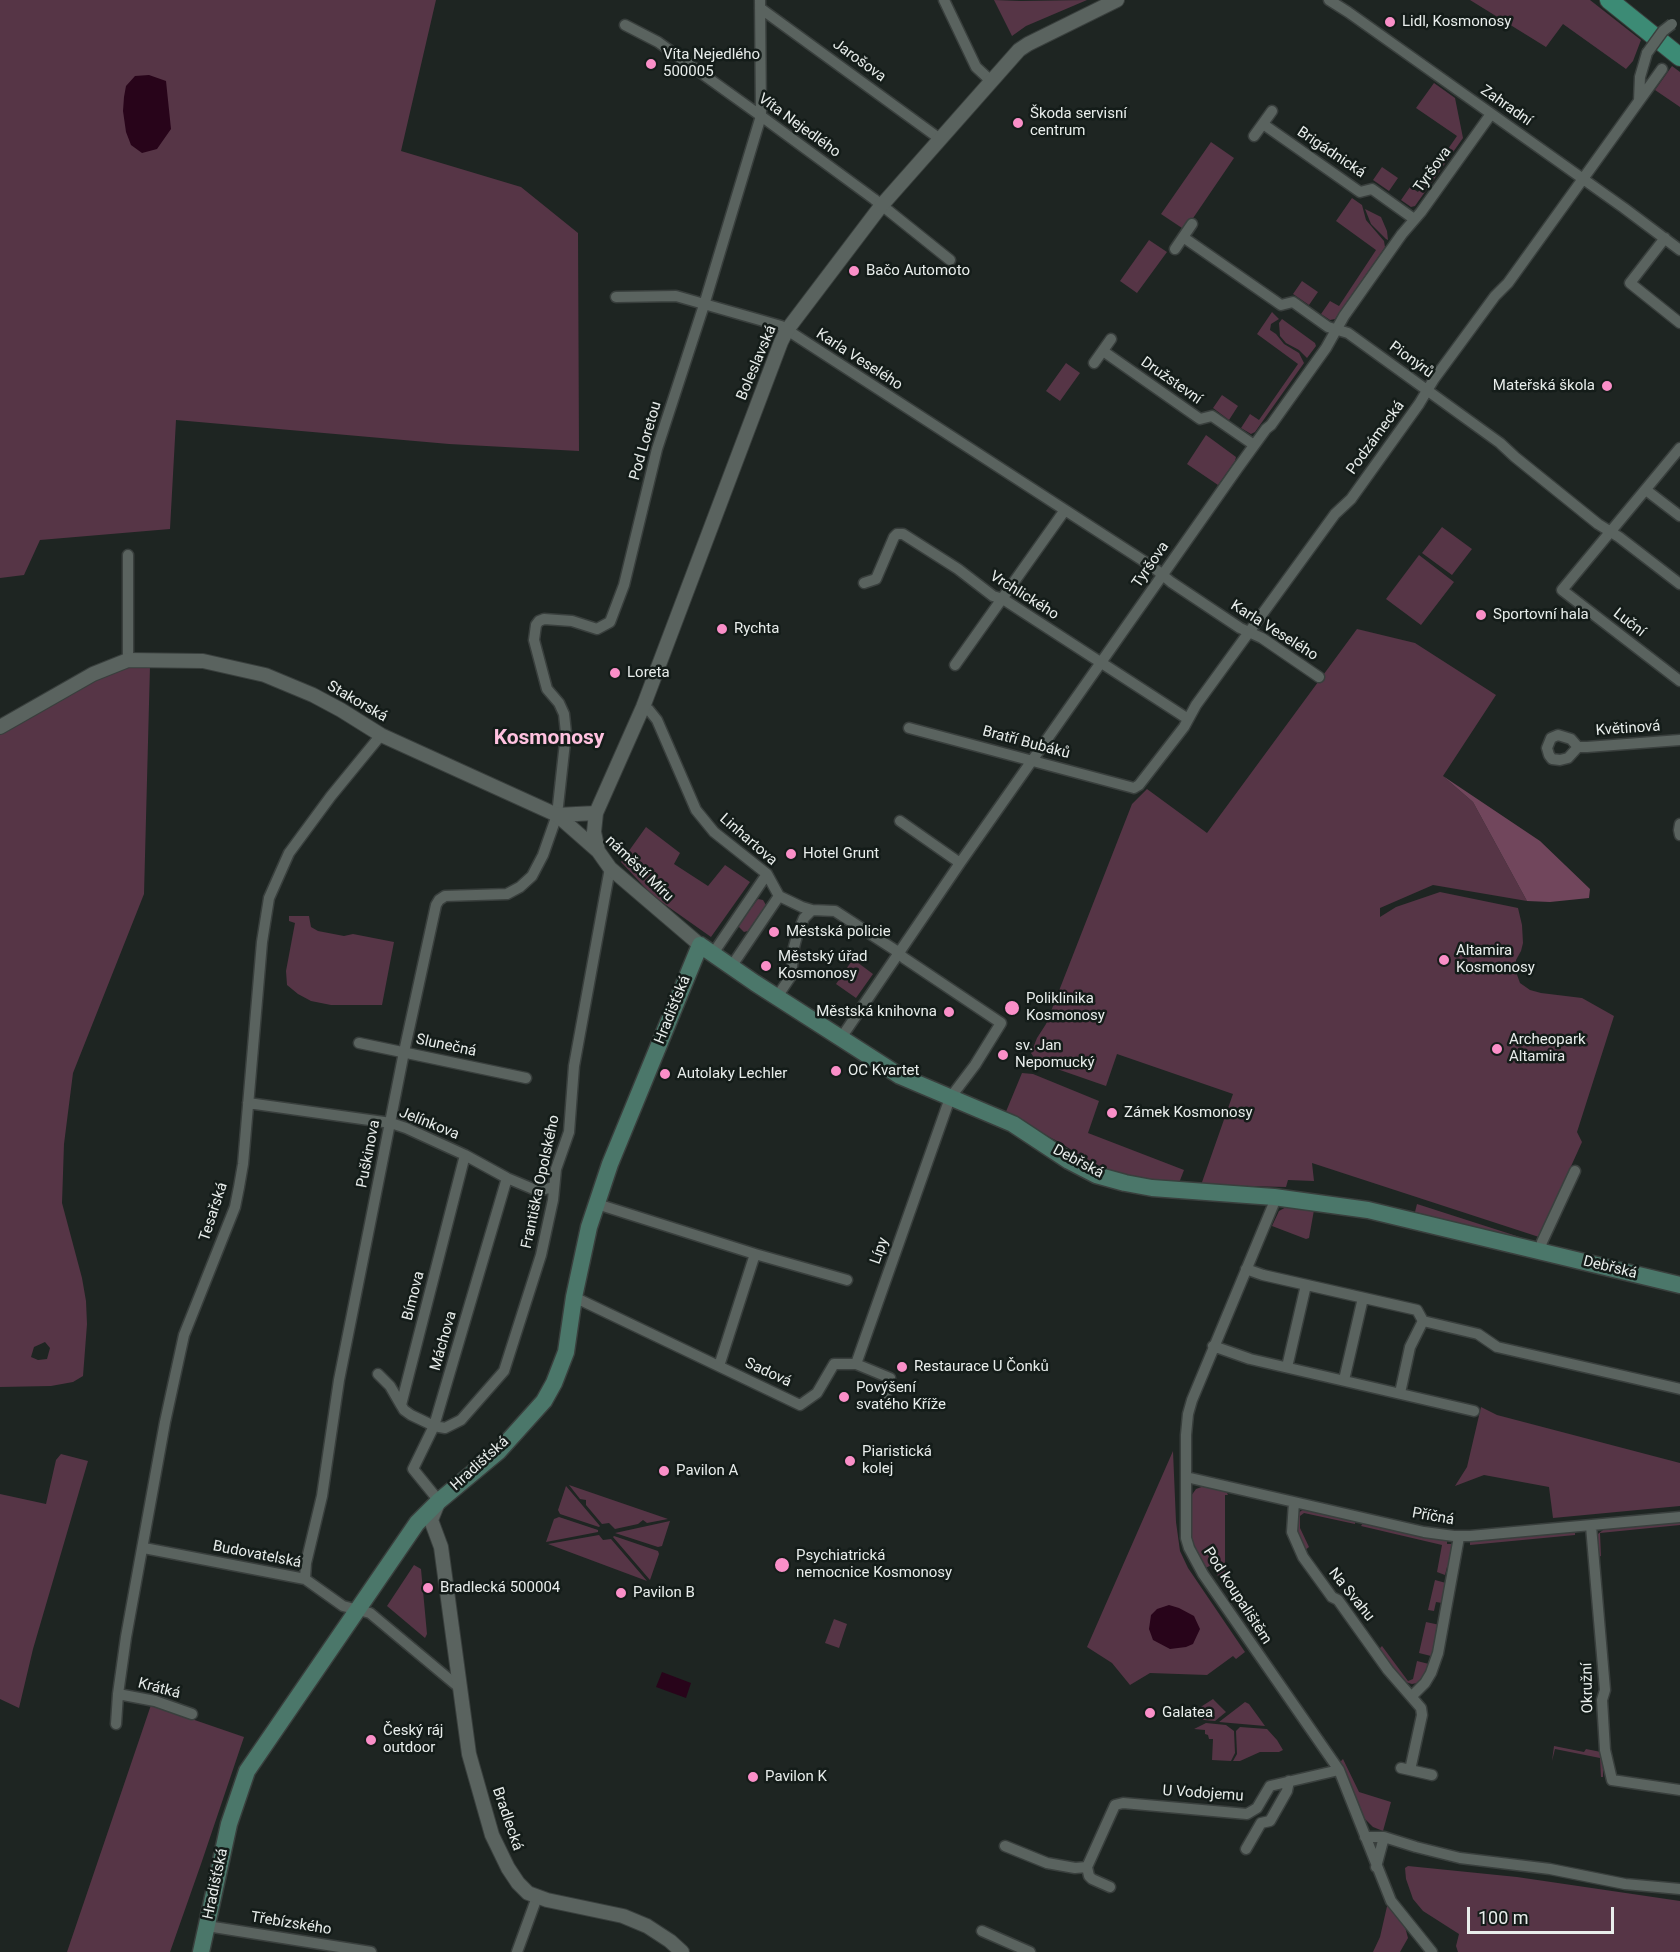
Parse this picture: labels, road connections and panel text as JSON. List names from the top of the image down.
{
  "streets": {
    "main road": ["Hradišťská", "Debřská"],
    "street": [
      "Jarošova",
      "Zahradní",
      "Víta Nejedlého",
      "Brigádnická",
      "Tyršova",
      "Karla Veselého",
      "Pionýrů",
      "Boleslavská",
      "Družstevní",
      "Podzámecká",
      "Pod Loretou",
      "Vrchlického",
      "Luční",
      "Stakorská",
      "Květinová",
      "Bratří Bubáků",
      "Linhartova",
      "náměstí Míru",
      "Slunečná",
      "Jelínkova",
      "Puškinova",
      "Františka Opolského",
      "Tesařská",
      "Lípy",
      "Bímova",
      "Máchova",
      "Sadová",
      "Příčná",
      "Budovatelská",
      "Na Svahu",
      "Pod koupalištěm",
      "Okružní",
      "Krátká",
      "U Vodojemu",
      "Bradlecká",
      "Třebízského"
    ]
  },
  "crossings": [
    ["Jarošova", "Boleslavská"],
    ["Jarošova", "Pod Loretou"],
    ["Zahradní", "Tyršova"],
    ["Zahradní", "Podzámecká"],
    ["Víta Nejedlého", "Boleslavská"],
    ["Víta Nejedlého", "Pod Loretou"],
    ["Brigádnická", "Tyršova"],
    ["Tyršova", "Karla Veselého"],
    ["Tyršova", "Pionýrů"],
    ["Tyršova", "Družstevní"],
    ["Tyršova", "Vrchlického"],
    ["Tyršova", "Bratří Bubáků"],
    ["Tyršova", "Debřská"],
    ["Karla Veselého", "Boleslavská"],
    ["Karla Veselého", "Podzámecká"],
    ["Karla Veselého", "Pod Loretou"],
    ["Pionýrů", "Podzámecká"],
    ["Pionýrů", "Luční"],
    ["Boleslavská", "Linhartova"],
    ["Boleslavská", "náměstí Míru"],
    ["Podzámecká", "Vrchlického"],
    ["Podzámecká", "Bratří Bubáků"],
    ["Pod Loretou", "Stakorská"],
    ["Pod Loretou", "náměstí Míru"],
    ["Pod Loretou", "Puškinova"],
    ["Stakorská", "náměstí Míru"],
    ["Stakorská", "Puškinova"],
    ["Stakorská", "Tesařská"],
    ["náměstí Míru", "Hradišťská"],
    ["náměstí Míru", "Puškinova"],
    ["náměstí Míru", "Debřská"],
    ["náměstí Míru", "Františka Opolského"],
    ["Hradišťská", "Debřská"],
    ["Hradišťská", "Máchova"],
    ["Hradišťská", "Sadová"],
    ["Hradišťská", "Budovatelská"],
    ["Hradišťská", "Bradlecká"],
    ["Hradišťská", "Třebízského"],
    ["Slunečná", "Puškinova"],
    ["Jelínkova", "Puškinova"],
    ["Jelínkova", "Františka Opolského"],
    ["Jelínkova", "Tesařská"],
    ["Jelínkova", "Bímova"],
    ["Jelínkova", "Máchova"],
    ["Puškinova", "Budovatelská"],
    ["Debřská", "Lípy"],
    ["Debřská", "Pod koupalištěm"],
    ["Františka Opolského", "Máchova"],
    ["Tesařská", "Budovatelská"],
    ["Tesařská", "Krátká"],
    ["Lípy", "Sadová"],
    ["Máchova", "Bradlecká"],
    ["Příčná", "Na Svahu"],
    ["Příčná", "Pod koupalištěm"],
    ["Příčná", "Okružní"],
    ["Pod koupalištěm", "U Vodojemu"]
  ],
  "districts": ["Kosmonosy"],
  "places": [
    "Lidl, Kosmonosy",
    "Víta Nejedlého 500005",
    "Škoda servisní centrum",
    "Bačo Automoto",
    "Mateřská škola",
    "Sportovní hala",
    "Rychta",
    "Loreta",
    "Hotel Grunt",
    "Městská policie",
    "Altamira Kosmonosy",
    "Městský úřad Kosmonosy",
    "Poliklinika Kosmonosy",
    "Městská knihovna",
    "Archeopark Altamira",
    "sv. Jan Nepomucký",
    "OC Kvartet",
    "Autolaky Lechler",
    "Zámek Kosmonosy",
    "Restaurace U Čonků",
    "Povýšení svatého Kříže",
    "Piaristická kolej",
    "Pavilon A",
    "Psychiatrická nemocnice Kosmonosy",
    "Bradlecká 500004",
    "Pavilon B",
    "Galatea",
    "Český ráj outdoor",
    "Pavilon K"
  ],
  "scale_bar": "100 m"
}
